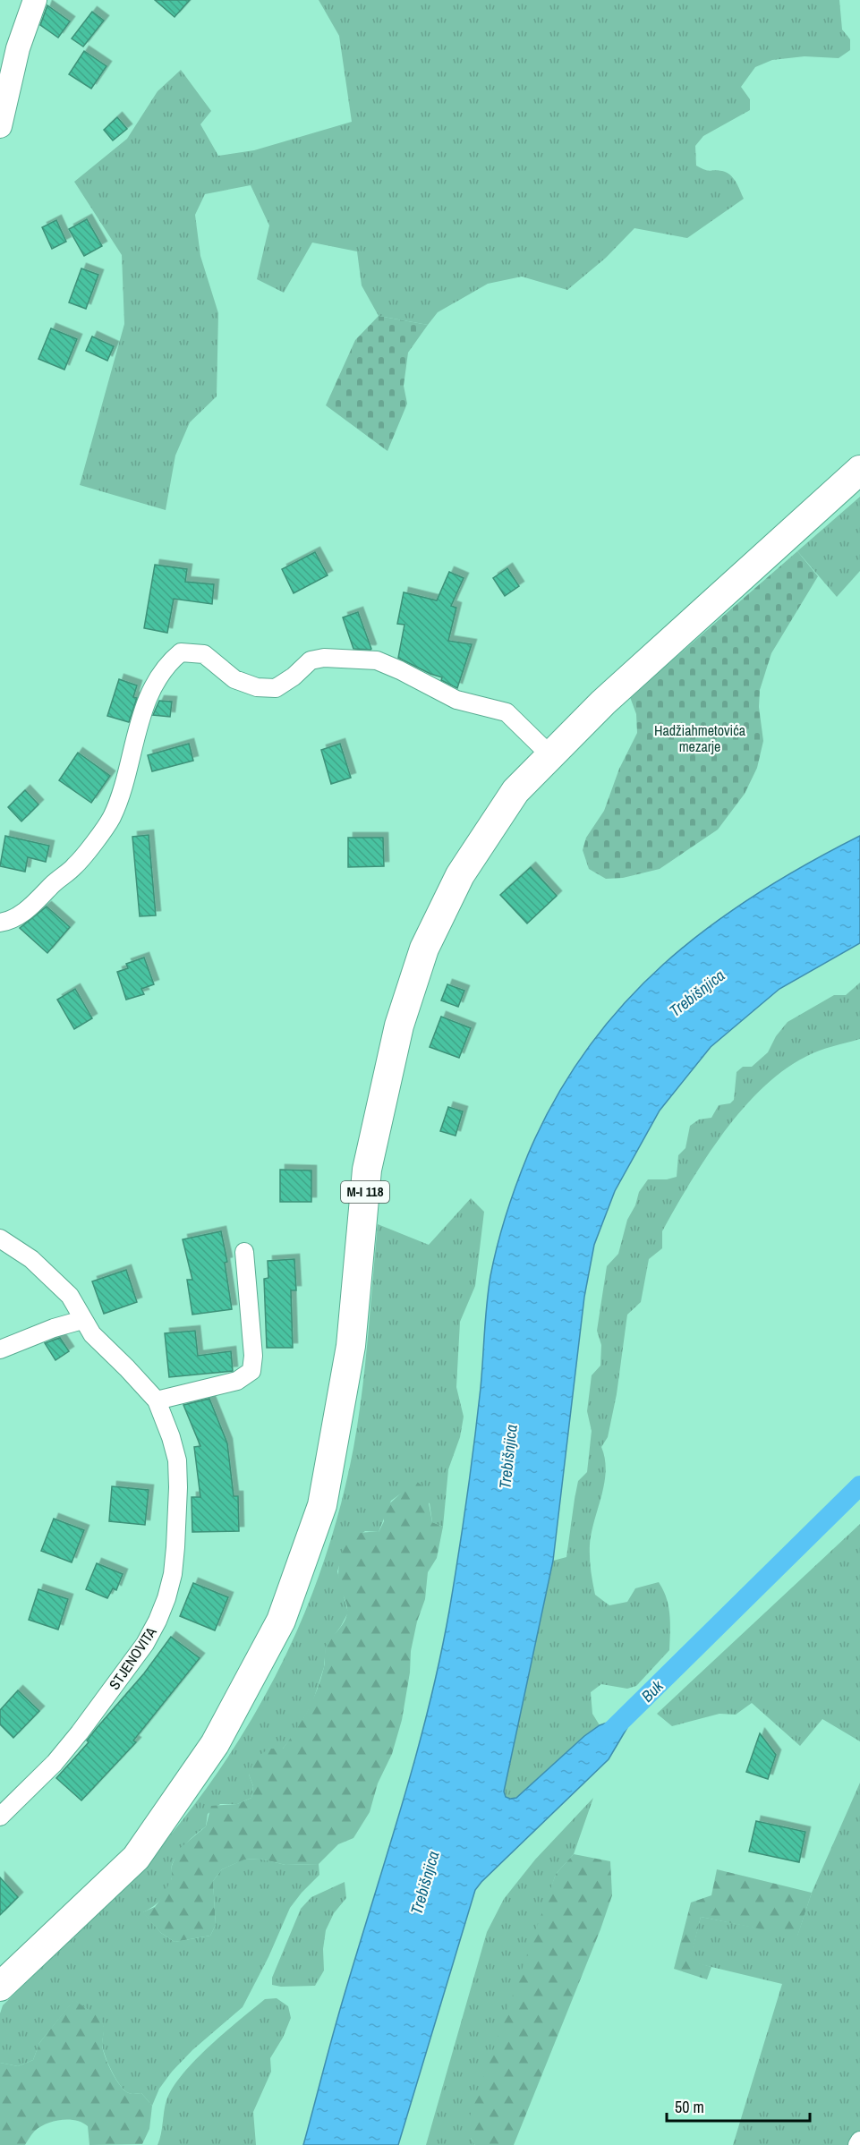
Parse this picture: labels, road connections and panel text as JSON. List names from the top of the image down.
{
  "streets": {
    "main road": ["M-I 118"],
    "street": ["STJENOVITA"]
  },
  "water": ["Trebišnjica", "Buk"],
  "parks": ["Hadžiahmetovića mezarje"],
  "scale_bar": "50 m"
}
